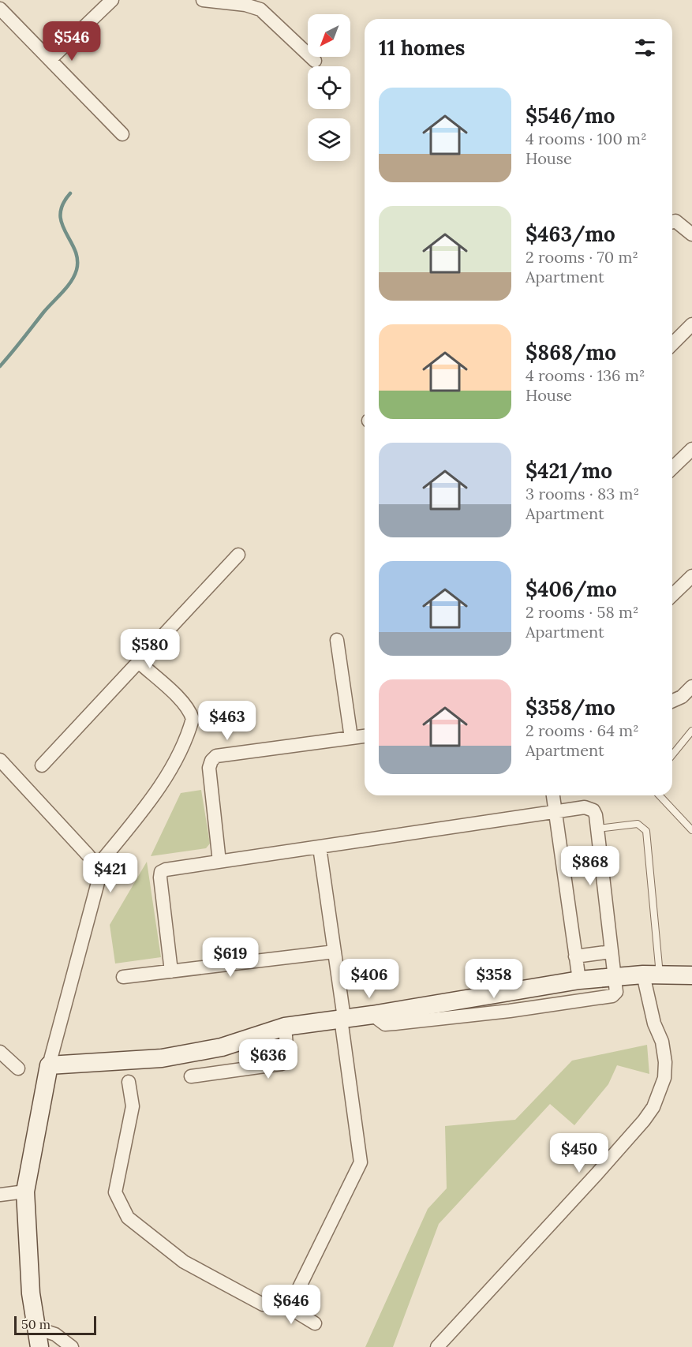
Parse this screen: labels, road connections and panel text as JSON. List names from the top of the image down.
{
  "scale_bar": "50 m",
  "north": "bottom left",
  "page": {
    "heading": "11 homes",
    "price": [
      "$546",
      "$580",
      "$463",
      "$868",
      "$421",
      "$619",
      "$406",
      "$358",
      "$636",
      "$450",
      "$646"
    ],
    "list": [
      {
        "name": "$546/mo",
        "note": "4 rooms · 100 m² · House"
      },
      {
        "name": "$463/mo",
        "note": "2 rooms · 70 m² · Apartment"
      },
      {
        "name": "$868/mo",
        "note": "4 rooms · 136 m² · House"
      },
      {
        "name": "$421/mo",
        "note": "3 rooms · 83 m² · Apartment"
      },
      {
        "name": "$406/mo",
        "note": "2 rooms · 58 m² · Apartment"
      },
      {
        "name": "$358/mo",
        "note": "2 rooms · 64 m² · Apartment"
      }
    ],
    "scale": "50 m"
  }
}
